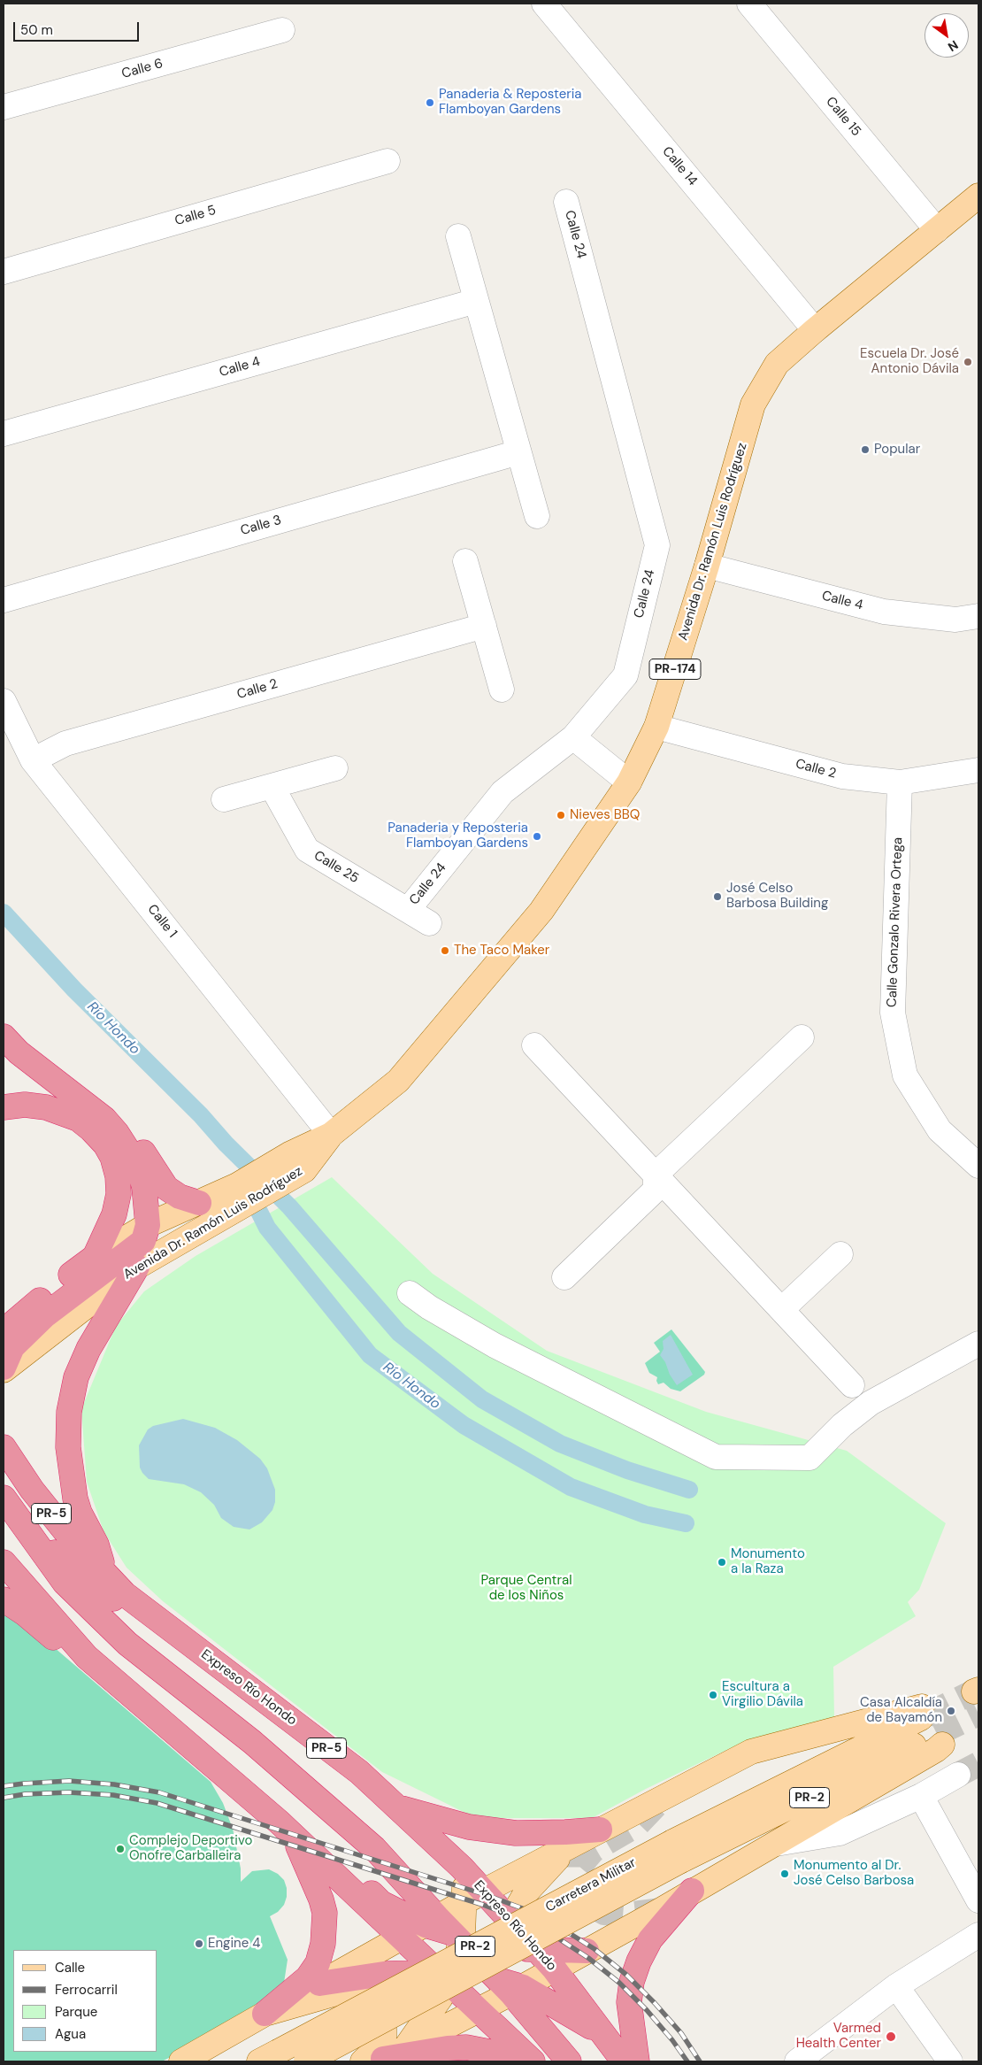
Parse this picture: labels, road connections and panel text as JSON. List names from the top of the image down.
{
  "streets": {
    "highway": ["Avenida Dr. Ramón Luis Rodríguez", "PR-5", "Expreso Río Hondo"],
    "main road": ["PR-174", "PR-2", "Carretera Militar"],
    "street": [
      "Calle 6",
      "Calle 15",
      "Calle 14",
      "Calle 5",
      "Calle 24",
      "Calle 4",
      "Calle 3",
      "Calle 2",
      "Calle 25",
      "Calle 1",
      "Calle Gonzalo Rivera Ortega"
    ]
  },
  "crossings": [
    ["Calle 15", "Avenida Dr. Ramón Luis Rodríguez"],
    ["Calle 14", "Avenida Dr. Ramón Luis Rodríguez"],
    ["Calle 24", "Calle 25"],
    ["Calle 4", "Avenida Dr. Ramón Luis Rodríguez"],
    ["Avenida Dr. Ramón Luis Rodríguez", "Calle 2"],
    ["Avenida Dr. Ramón Luis Rodríguez", "Calle 1"],
    ["Calle 2", "Calle 1"],
    ["Calle 2", "Calle Gonzalo Rivera Ortega"]
  ],
  "water": ["Río Hondo"],
  "parks": ["Parque Central de los Niños"],
  "places": [
    "Panaderia & Reposteria Flamboyan Gardens",
    "Escuela Dr. José Antonio Dávila",
    "Popular",
    "Nieves BBQ",
    "Panaderia y Reposteria Flamboyan Gardens",
    "José Celso Barbosa Building",
    "The Taco Maker",
    "Monumento a la Raza",
    "Escultura a Virgilio Dávila",
    "Casa Alcaldía de Bayamón",
    "Complejo Deportivo Onofre Carballeira",
    "Monumento al Dr. José Celso Barbosa",
    "Engine 4",
    "Varmed Health Center"
  ],
  "legend": [
    "Calle",
    "Ferrocarril",
    "Parque",
    "Agua"
  ],
  "scale_bar": "50 m",
  "north": "bottom right"
}
